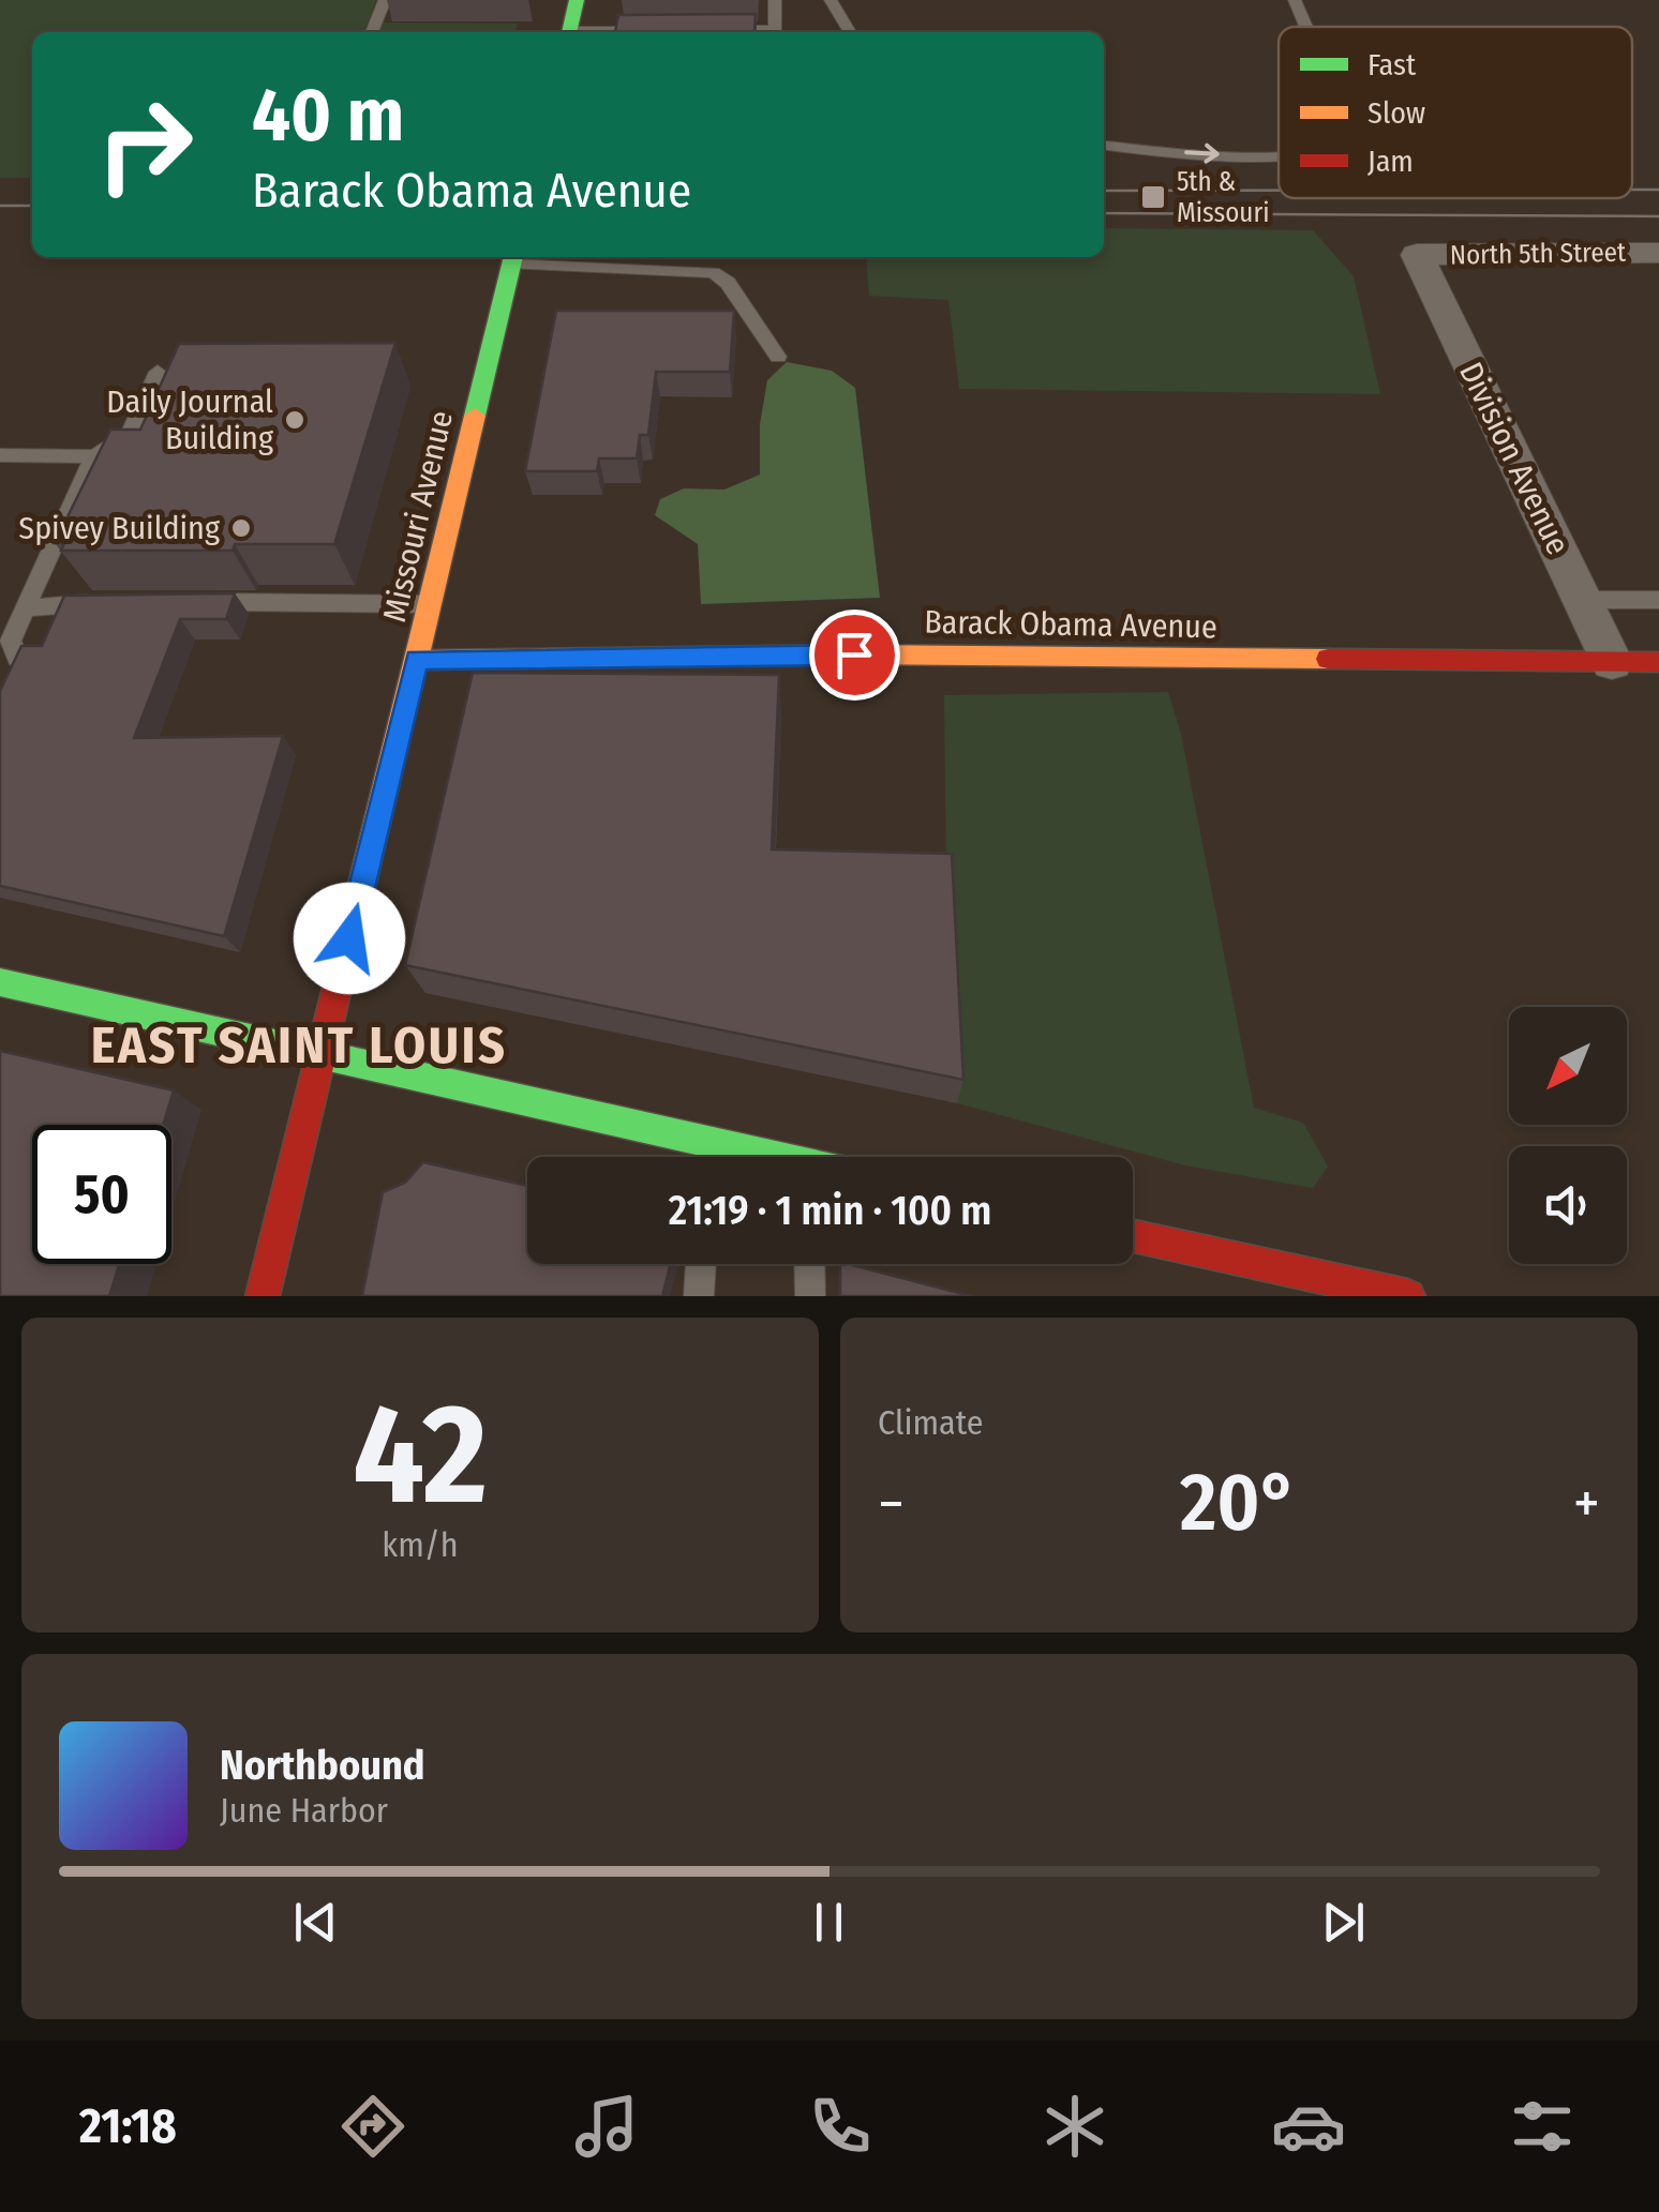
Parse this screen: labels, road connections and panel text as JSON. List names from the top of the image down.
{
  "streets": {
    "main road": ["Missouri Avenue", "Barack Obama Avenue"],
    "street": ["North 5th Street", "Division Avenue"]
  },
  "crossings": [
    ["North 5th Street", "Division Avenue"],
    ["Division Avenue", "Barack Obama Avenue"],
    ["Missouri Avenue", "Barack Obama Avenue"]
  ],
  "districts": ["EAST SAINT LOUIS"],
  "places": {
    "transit": ["5th & Missouri"],
    "other": ["Daily Journal Building", "Spivey Building"]
  },
  "legend": ["Fast", "Slow", "Jam"],
  "north": "bottom left",
  "page": {
    "turn": ["40 m", "Barack Obama Avenue"],
    "limit": "50",
    "trip": "21:19 · 1 min · 100 m",
    "tile": [
      ["42", "km/h"],
      "Climate"
    ],
    "heat": ["−", "20°", "+"],
    "song": ["Northbound", "June Harbor"],
    "tabs": "21:18"
  }
}
